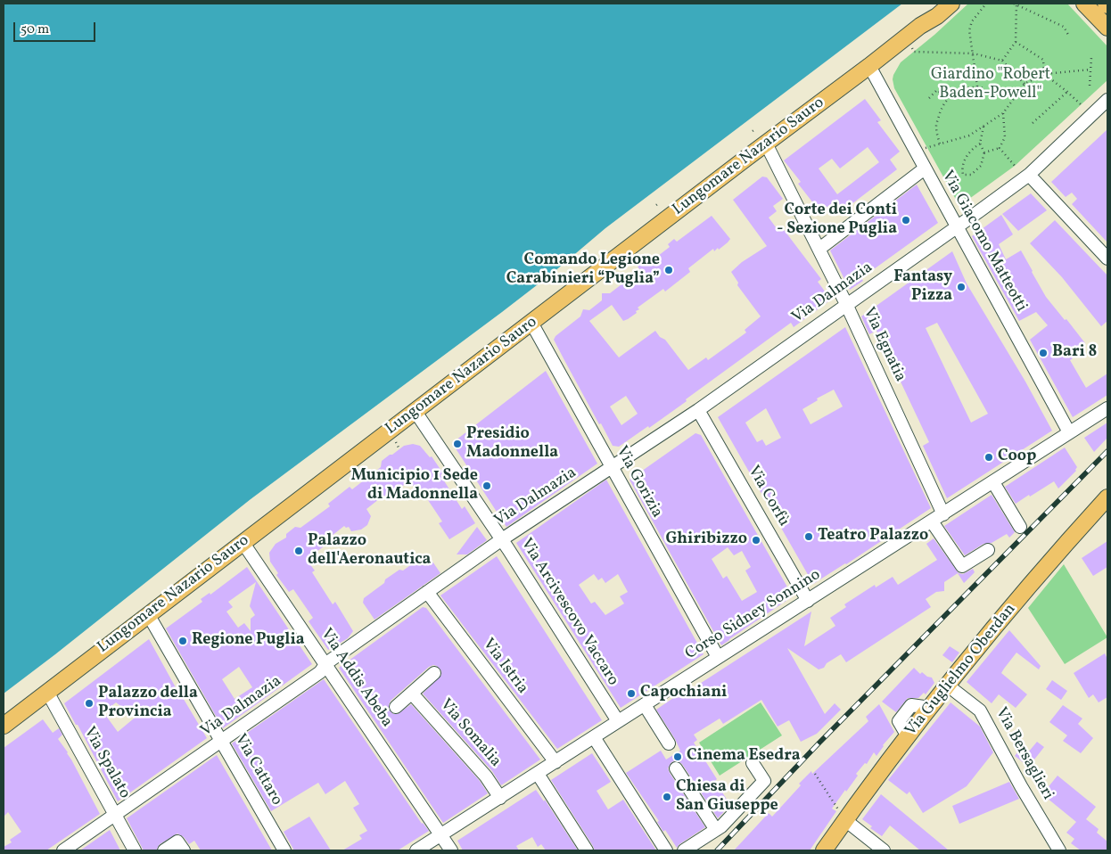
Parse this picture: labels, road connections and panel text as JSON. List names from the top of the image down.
{
  "streets": {
    "main road": ["Lungomare Nazario Sauro", "Via Guglielmo Oberdan"],
    "street": [
      "Via Giacomo Matteotti",
      "Via Dalmazia",
      "Via Egnatia",
      "Via Gorizia",
      "Via Corfù",
      "Via Arcivescovo Vaccaro",
      "Corso Sidney Sonnino",
      "Via Istria",
      "Via Addis Abeba",
      "Via Somalia",
      "Via Bersaglieri",
      "Via Spalato",
      "Via Cattaro"
    ]
  },
  "crossings": [
    ["Lungomare Nazario Sauro", "Via Giacomo Matteotti"],
    ["Lungomare Nazario Sauro", "Via Egnatia"],
    ["Lungomare Nazario Sauro", "Via Gorizia"],
    ["Lungomare Nazario Sauro", "Via Arcivescovo Vaccaro"],
    ["Lungomare Nazario Sauro", "Via Addis Abeba"],
    ["Lungomare Nazario Sauro", "Via Spalato"],
    ["Lungomare Nazario Sauro", "Via Cattaro"],
    ["Via Giacomo Matteotti", "Via Dalmazia"],
    ["Via Giacomo Matteotti", "Corso Sidney Sonnino"],
    ["Via Dalmazia", "Via Egnatia"],
    ["Via Dalmazia", "Via Gorizia"],
    ["Via Dalmazia", "Via Corfù"],
    ["Via Dalmazia", "Via Arcivescovo Vaccaro"],
    ["Via Dalmazia", "Via Istria"],
    ["Via Dalmazia", "Via Addis Abeba"],
    ["Via Dalmazia", "Via Spalato"],
    ["Via Dalmazia", "Via Cattaro"],
    ["Via Egnatia", "Corso Sidney Sonnino"],
    ["Via Gorizia", "Corso Sidney Sonnino"],
    ["Via Corfù", "Corso Sidney Sonnino"],
    ["Via Arcivescovo Vaccaro", "Corso Sidney Sonnino"],
    ["Corso Sidney Sonnino", "Via Istria"],
    ["Corso Sidney Sonnino", "Via Addis Abeba"],
    ["Corso Sidney Sonnino", "Via Somalia"],
    ["Via Guglielmo Oberdan", "Via Bersaglieri"]
  ],
  "parks": ["Giardino \"Robert Baden-Powell\""],
  "places": [
    "Corte dei Conti - Sezione Puglia",
    "Comando Legione Carabinieri “Puglia”",
    "Fantasy Pizza",
    "Bari 8",
    "Presidio Madonnella",
    "Coop",
    "Municipio 1 Sede di Madonnella",
    "Teatro Palazzo",
    "Ghiribizzo",
    "Palazzo dell'Aeronautica",
    "Regione Puglia",
    "Capochiani",
    "Palazzo della Provincia",
    "Cinema Esedra",
    "Chiesa di San Giuseppe"
  ],
  "scale_bar": "50 m"
}
